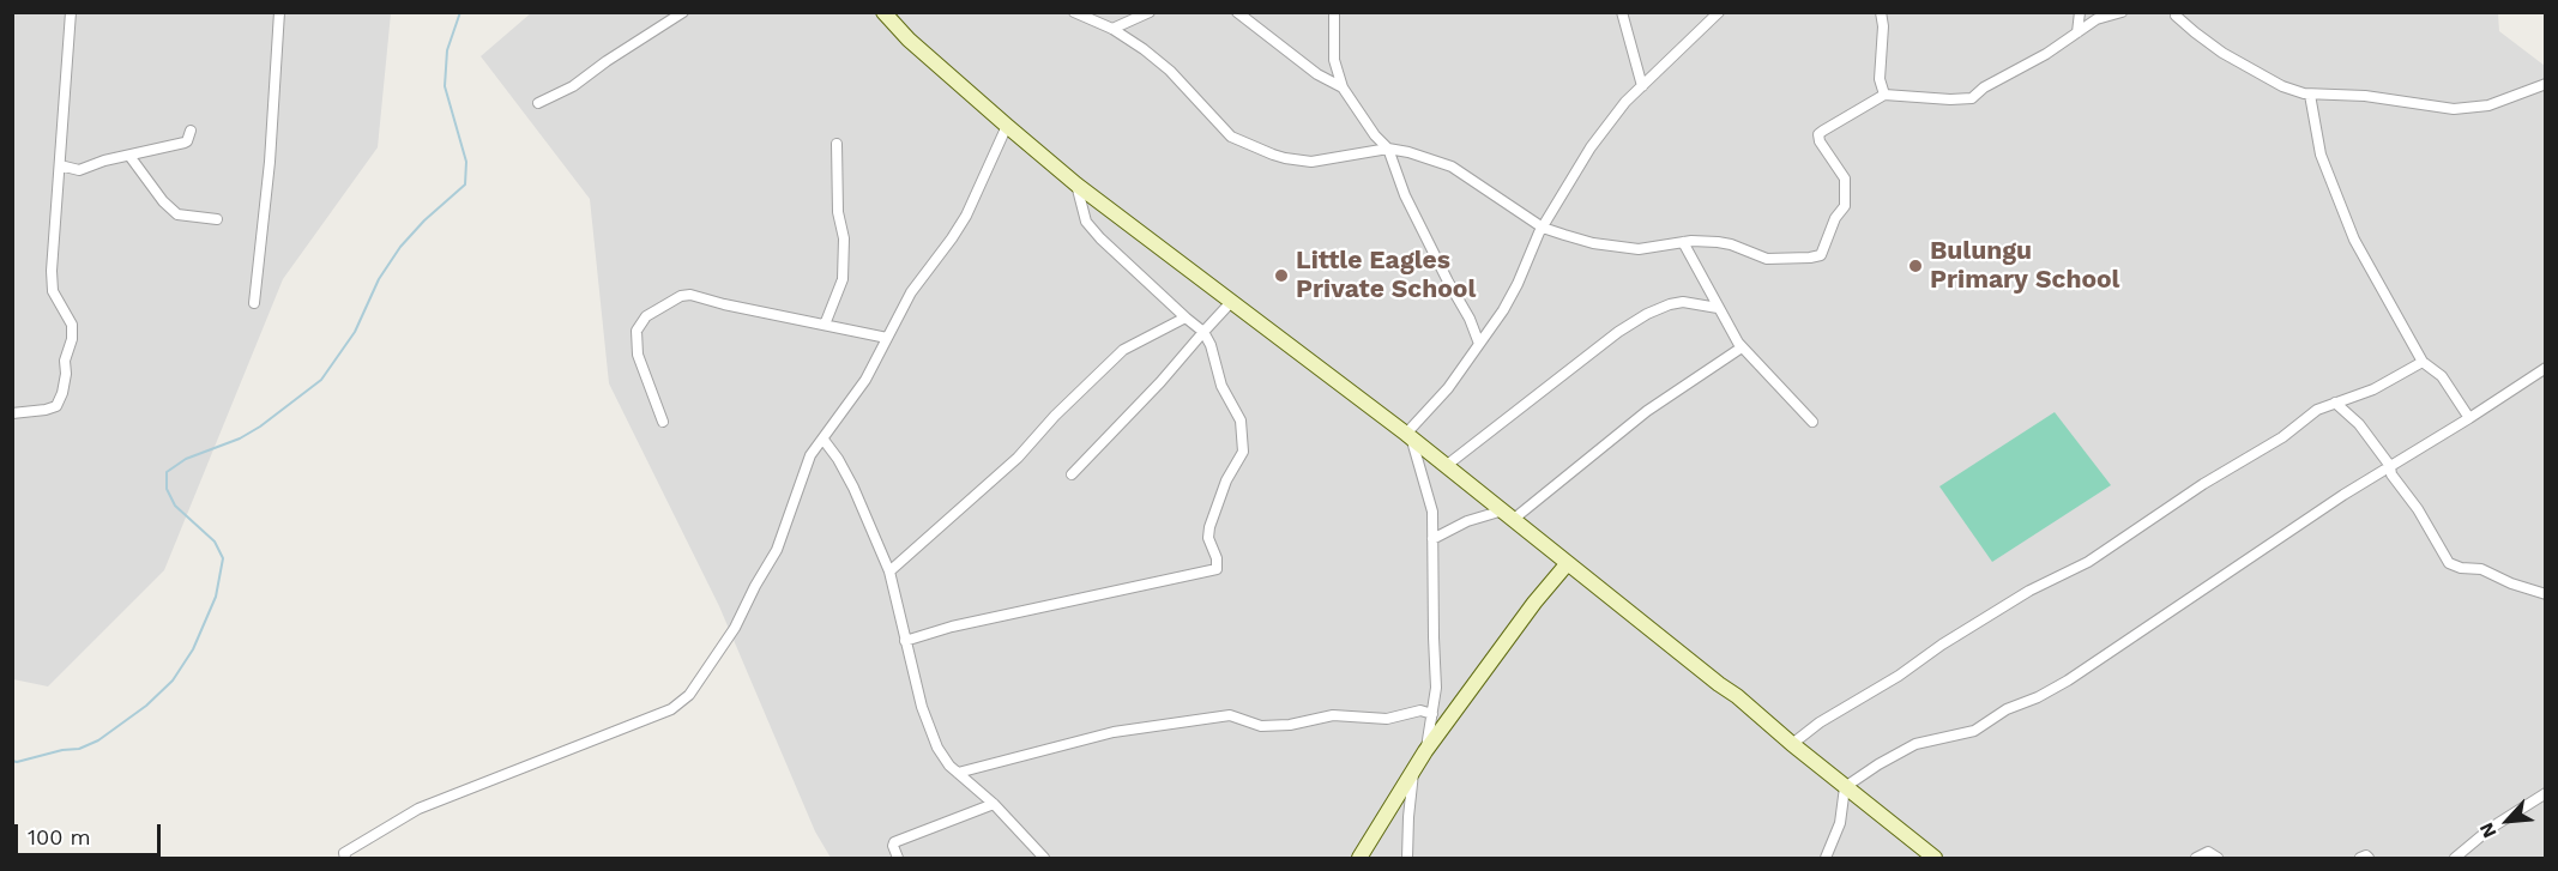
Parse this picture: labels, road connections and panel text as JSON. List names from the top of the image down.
{
  "places": ["Bulungu Primary School", "Little Eagles Private School"],
  "scale_bar": "100 m",
  "north": "bottom left"
}
